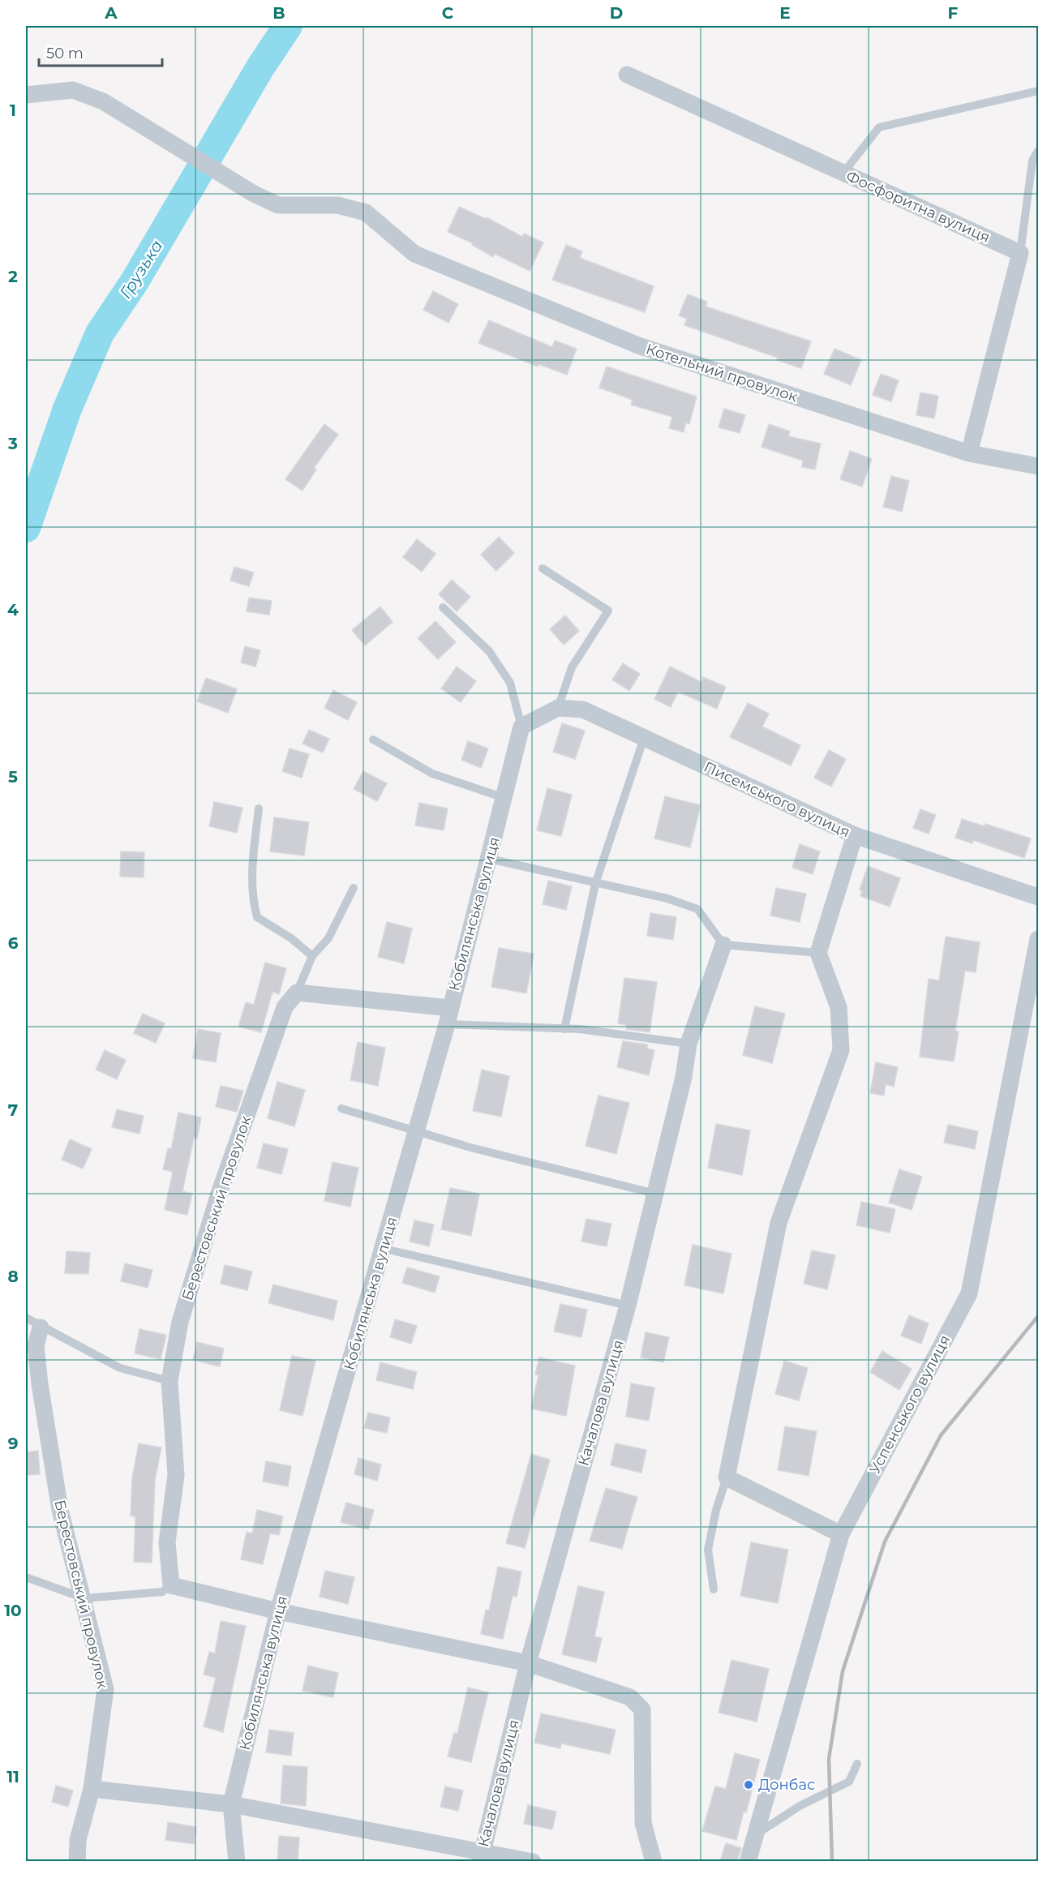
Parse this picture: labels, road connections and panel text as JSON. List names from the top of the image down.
{
  "streets": {
    "street": [
      "Фосфоритна вулиця",
      "Котельний провулок",
      "Писемського вулиця",
      "Кобилянська вулиця",
      "Берестовський провулок",
      "Качалова вулиця",
      "Успенського вулиця"
    ]
  },
  "water": ["Грузька"],
  "places": ["Донбас"],
  "scale_bar": "50 m",
  "grid": {
    "columns": [
      "A",
      "B",
      "C",
      "D",
      "E",
      "F"
    ],
    "rows": [
      "1",
      "2",
      "3",
      "4",
      "5",
      "6",
      "7",
      "8",
      "9",
      "10",
      "11"
    ]
  }
}
